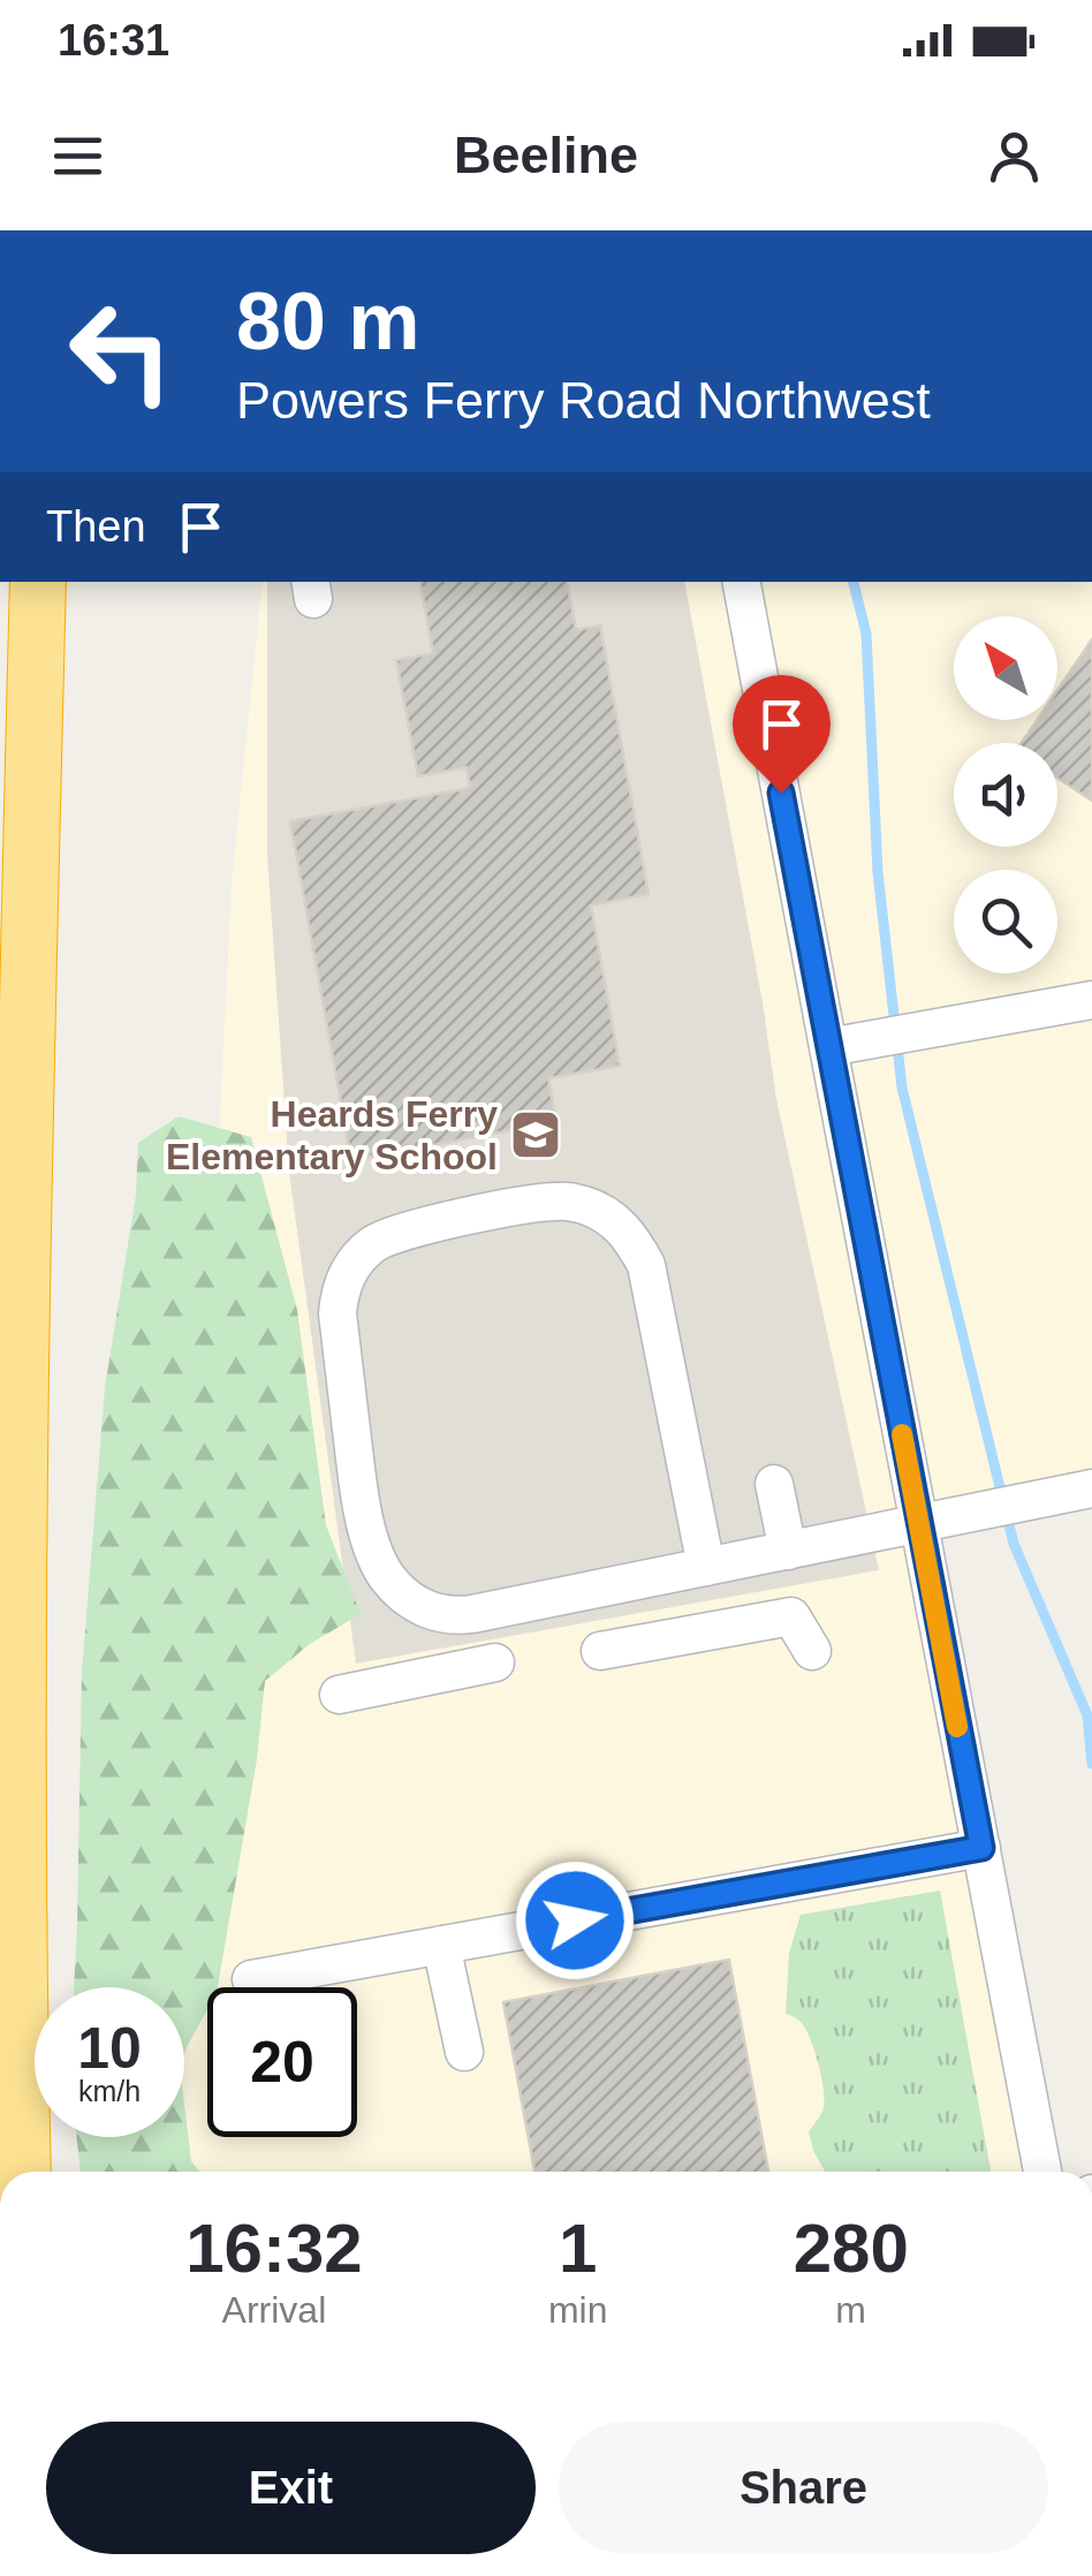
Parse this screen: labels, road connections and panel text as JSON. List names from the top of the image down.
{
  "places": {
    "school or university": ["Heards Ferry Elementary School"]
  },
  "north": "top left",
  "page": {
    "status": "16:31",
    "header": "Beeline",
    "turn": ["80 m", "Powers Ferry Road Northwest"],
    "then": "Then",
    "speed": "10 km/h",
    "limit": "20",
    "eta": [
      "16:32",
      "Arrival",
      "1",
      "min",
      "280",
      "m"
    ],
    "buttons": ["Exit", "Share"]
  }
}
